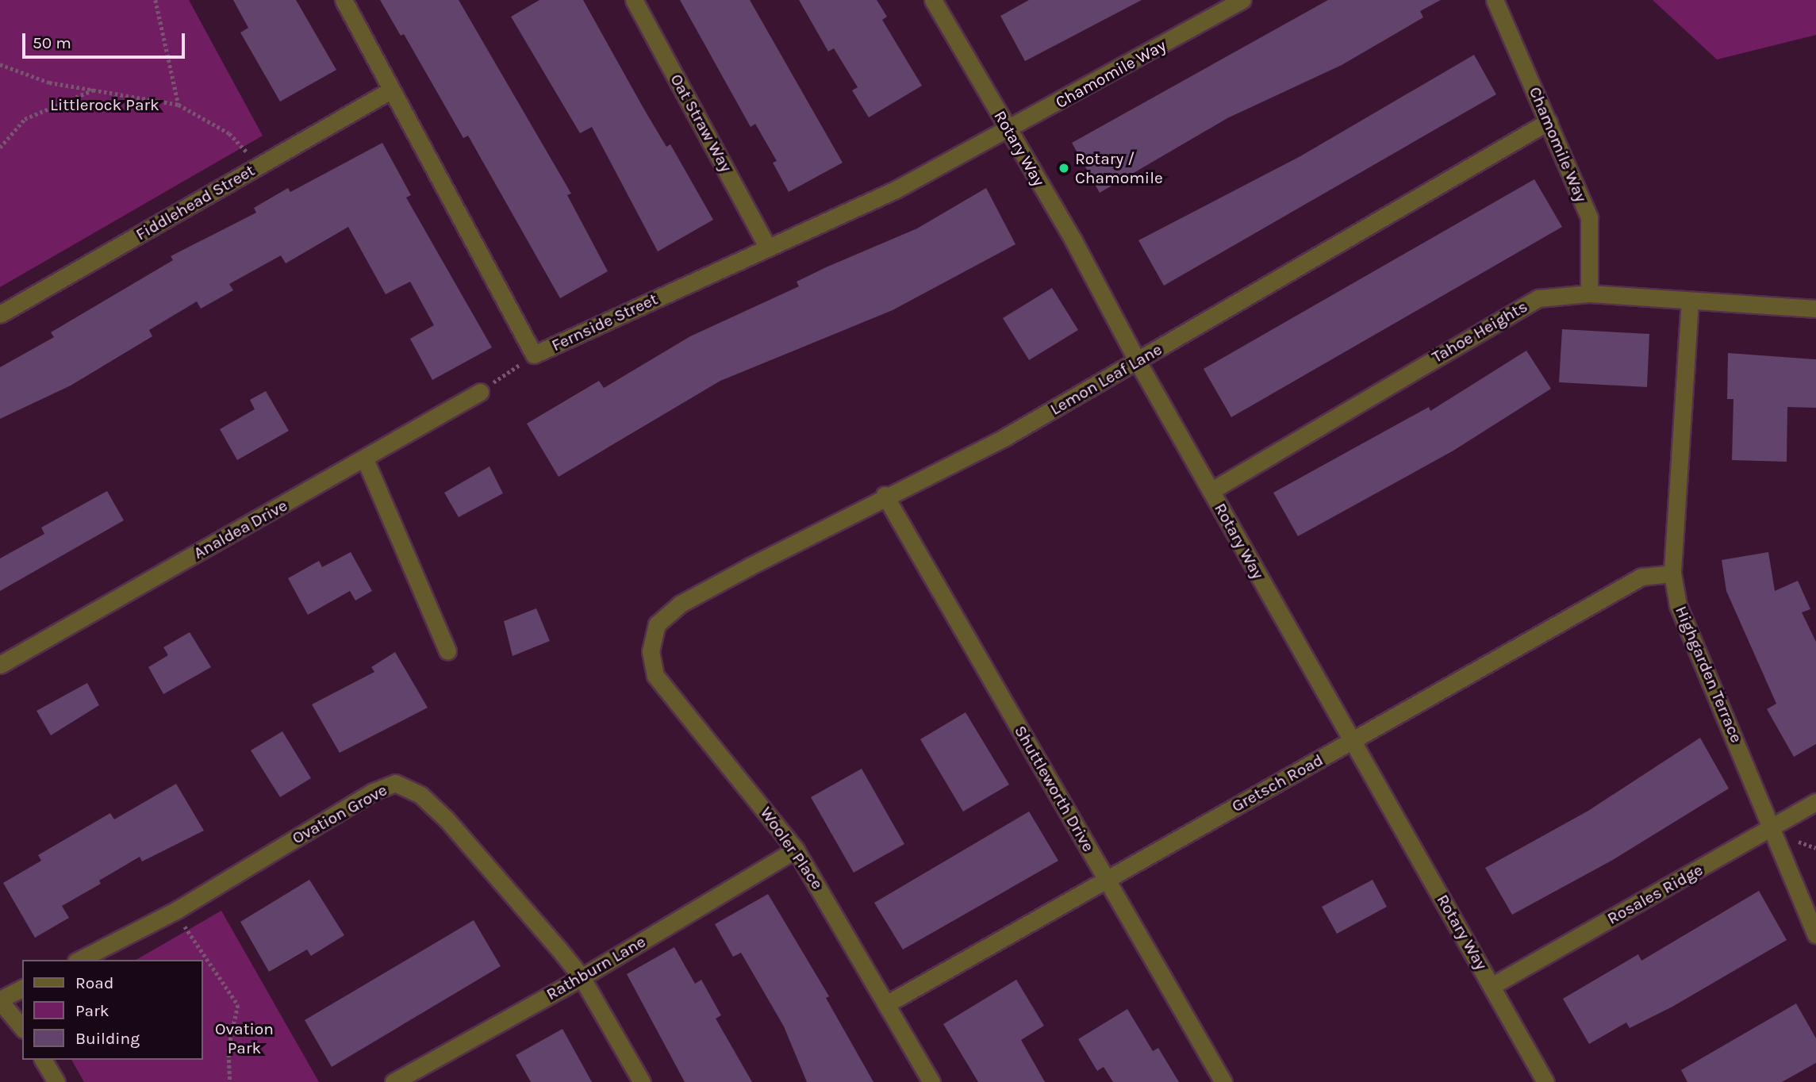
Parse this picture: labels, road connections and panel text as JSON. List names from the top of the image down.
{
  "streets": {
    "street": [
      "Chamomile Way",
      "Oat Straw Way",
      "Rotary Way",
      "Fiddlehead Street",
      "Fernside Street",
      "Tahoe Heights",
      "Lemon Leaf Lane",
      "Analdea Drive",
      "Highgarden Terrace",
      "Gretsch Road",
      "Shuttleworth Drive",
      "Ovation Grove",
      "Wooler Place",
      "Rosales Ridge",
      "Rathburn Lane"
    ]
  },
  "crossings": [
    ["Chamomile Way", "Rotary Way"],
    ["Chamomile Way", "Fernside Street"],
    ["Chamomile Way", "Tahoe Heights"],
    ["Chamomile Way", "Lemon Leaf Lane"],
    ["Oat Straw Way", "Fernside Street"],
    ["Rotary Way", "Fernside Street"],
    ["Rotary Way", "Tahoe Heights"],
    ["Rotary Way", "Lemon Leaf Lane"],
    ["Rotary Way", "Gretsch Road"],
    ["Rotary Way", "Rosales Ridge"],
    ["Fiddlehead Street", "Fernside Street"],
    ["Tahoe Heights", "Highgarden Terrace"],
    ["Lemon Leaf Lane", "Shuttleworth Drive"],
    ["Lemon Leaf Lane", "Wooler Place"],
    ["Highgarden Terrace", "Gretsch Road"],
    ["Highgarden Terrace", "Rosales Ridge"],
    ["Gretsch Road", "Shuttleworth Drive"],
    ["Gretsch Road", "Wooler Place"],
    ["Ovation Grove", "Rathburn Lane"],
    ["Wooler Place", "Rathburn Lane"]
  ],
  "parks": ["Littlerock Park", "Ovation Park"],
  "places": ["Rotary / Chamomile"],
  "legend": ["Road", "Park", "Building"],
  "scale_bar": "50 m"
}
